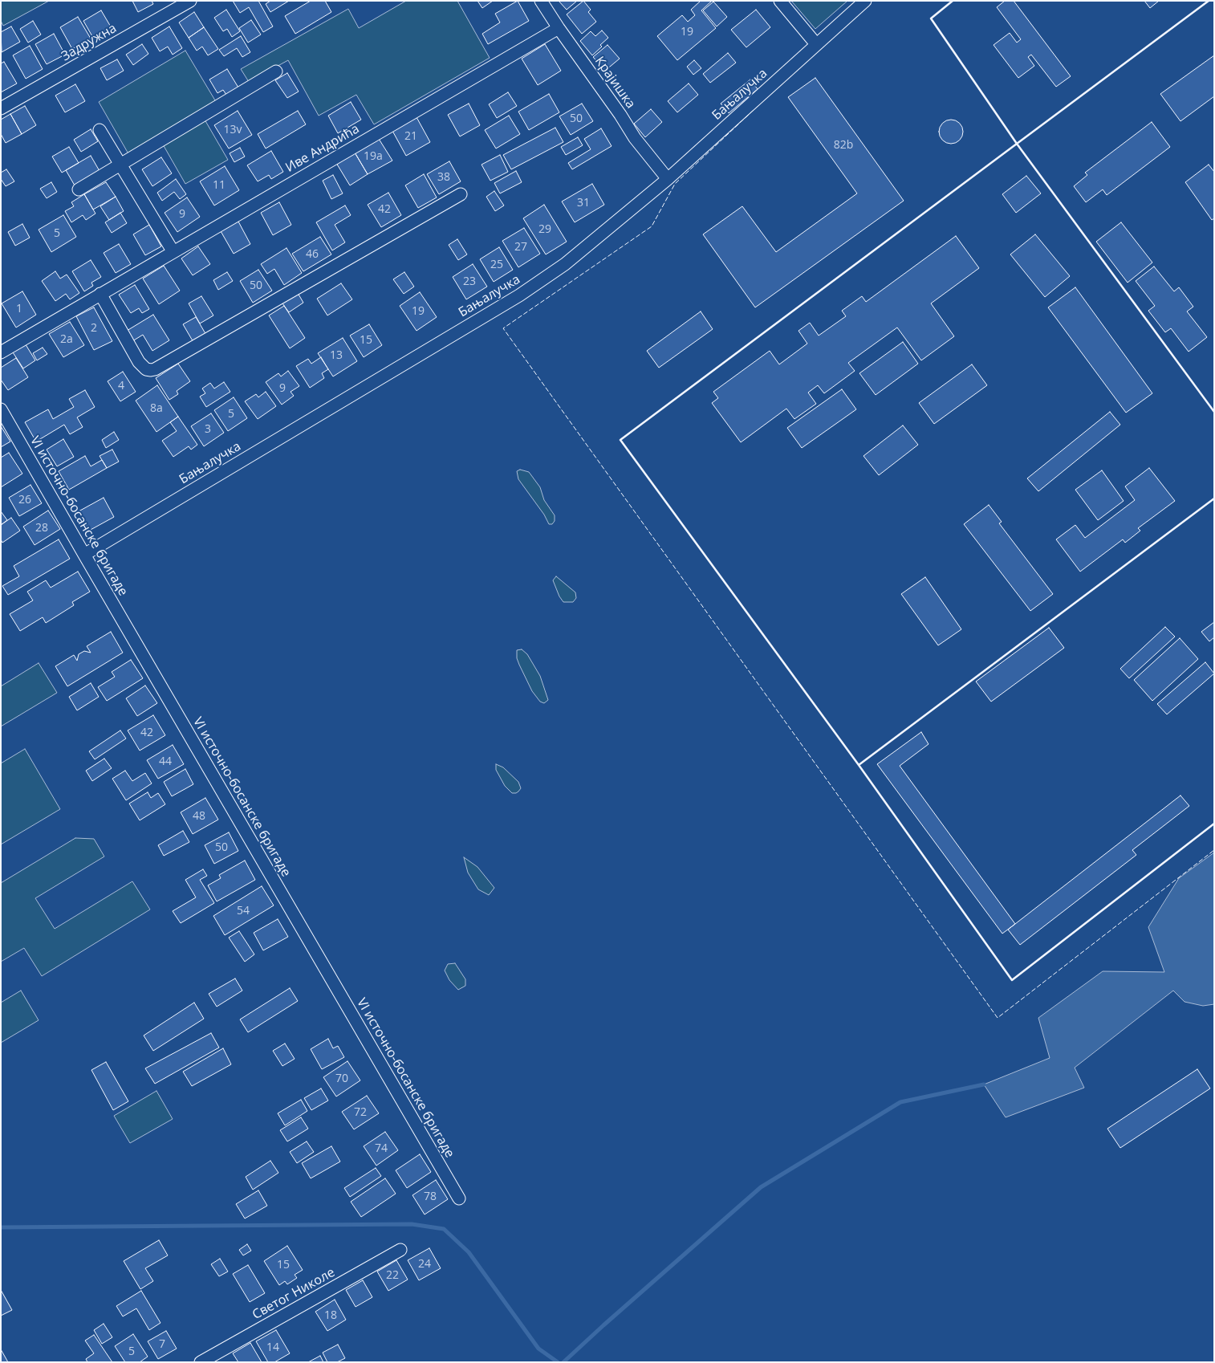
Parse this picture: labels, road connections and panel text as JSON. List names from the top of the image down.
{
  "streets": {
    "street": [
      "Задружна",
      "Крајишка",
      "Бањалучка",
      "Иве Андрића",
      "VI источно-босанске бригаде",
      "Светог Николе"
    ]
  },
  "crossings": [
    ["Крајишка", "Бањалучка"],
    ["Крајишка", "Иве Андрића"],
    ["Бањалучка", "VI источно-босанске бригаде"]
  ],
  "house_numbers": [
    "19",
    "50",
    "13v",
    "21",
    "82b",
    "19a",
    "38",
    "11",
    "31",
    "42",
    "9",
    "29",
    "5",
    "27",
    "46",
    "25",
    "23",
    "50",
    "1",
    "19",
    "2",
    "2a",
    "15",
    "13",
    "4",
    "9",
    "8a",
    "5",
    "3",
    "26",
    "28",
    "42",
    "44",
    "48",
    "50",
    "54",
    "70",
    "72",
    "74",
    "78",
    "24",
    "15",
    "22",
    "18",
    "7",
    "14",
    "5"
  ]
}
